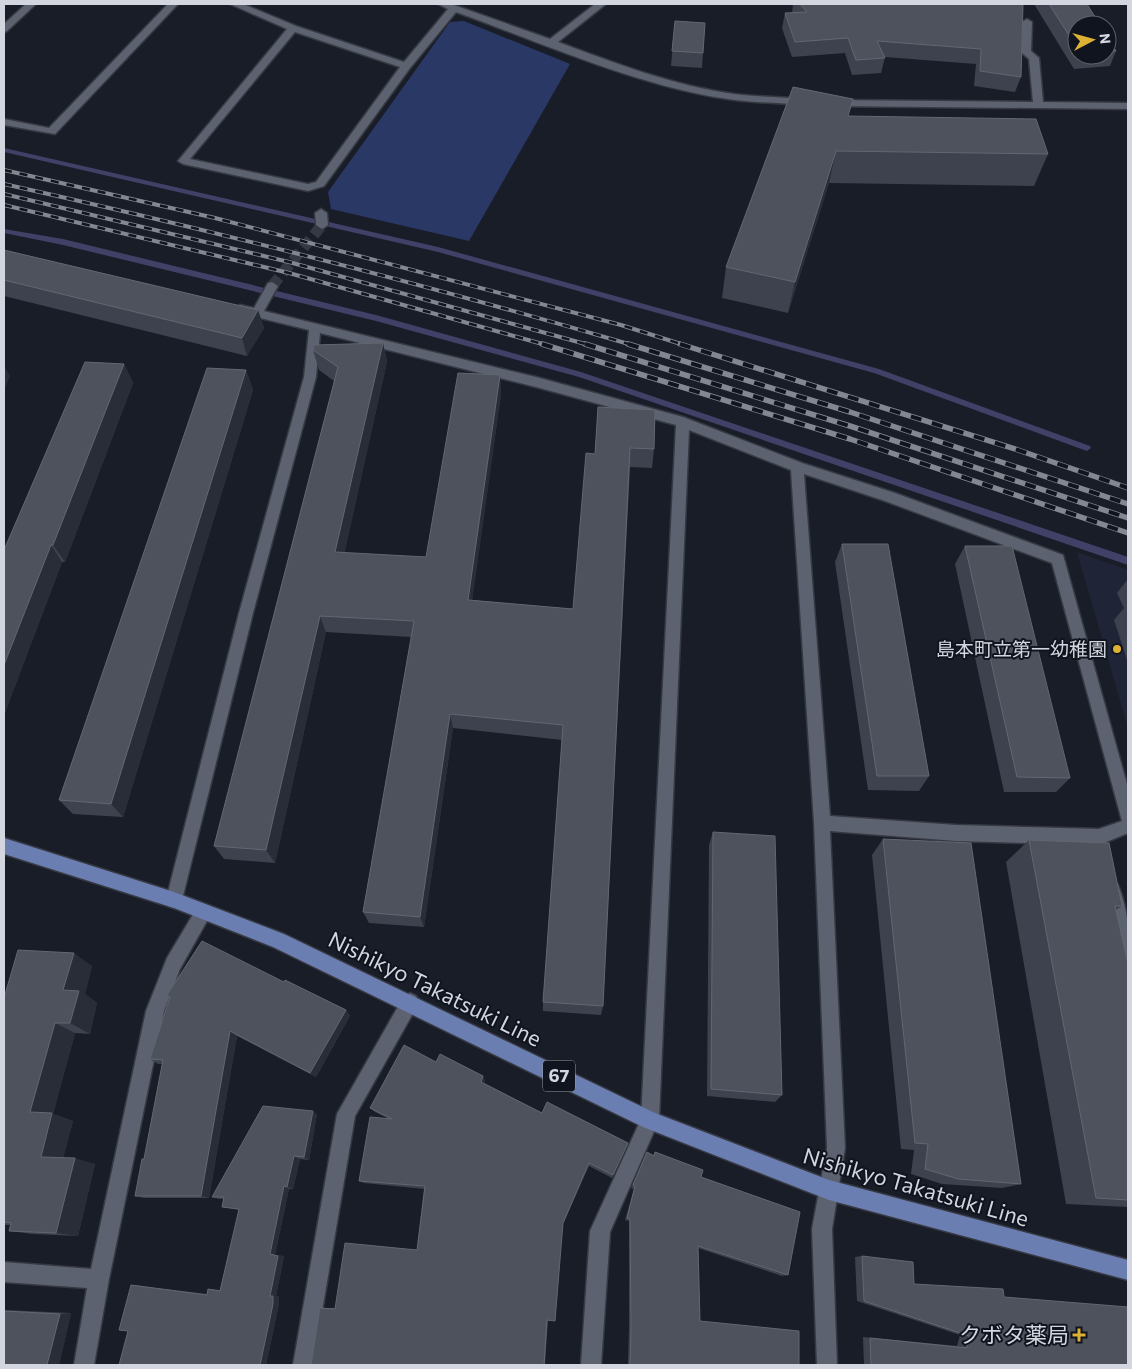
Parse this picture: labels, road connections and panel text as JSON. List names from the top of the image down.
{
  "streets": {
    "main road": ["Nishikyo Takatsuki Line", "67"]
  },
  "places": {
    "other": ["島本町立第一幼稚園"],
    "health": ["クボタ薬局"]
  },
  "north": "right"
}
